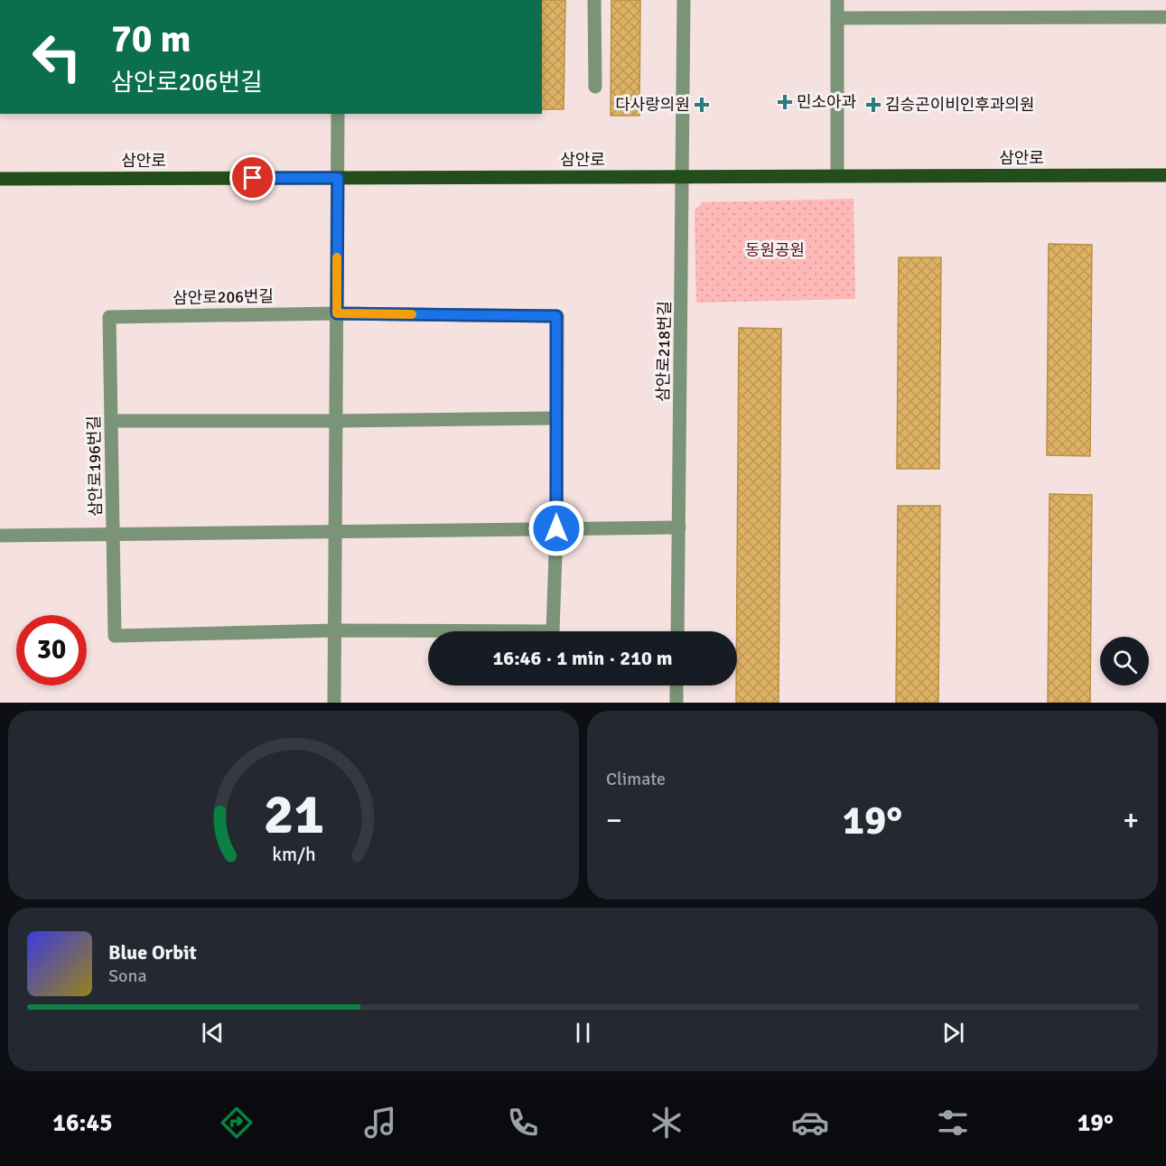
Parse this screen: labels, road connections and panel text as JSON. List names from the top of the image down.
{
  "streets": {
    "main road": ["삼안로"],
    "street": ["삼안로206번길", "삼안로218번길", "삼안로196번길"]
  },
  "crossings": [
    ["삼안로", "삼안로218번길"],
    ["삼안로206번길", "삼안로196번길"]
  ],
  "parks": ["동원공원"],
  "places": {
    "health": ["민소아과", "다사랑의원", "김승곤이비인후과의원"]
  },
  "page": {
    "turn": ["70 m", "삼안로206번길"],
    "limit": "30",
    "trip": "16:46 · 1 min · 210 m",
    "tile": "Climate",
    "heat": ["−", "19°", "+"],
    "song": ["Blue Orbit", "Sona"],
    "tabs": ["16:45", "19°"],
    "gauge": ["21", "km/h"]
  }
}
